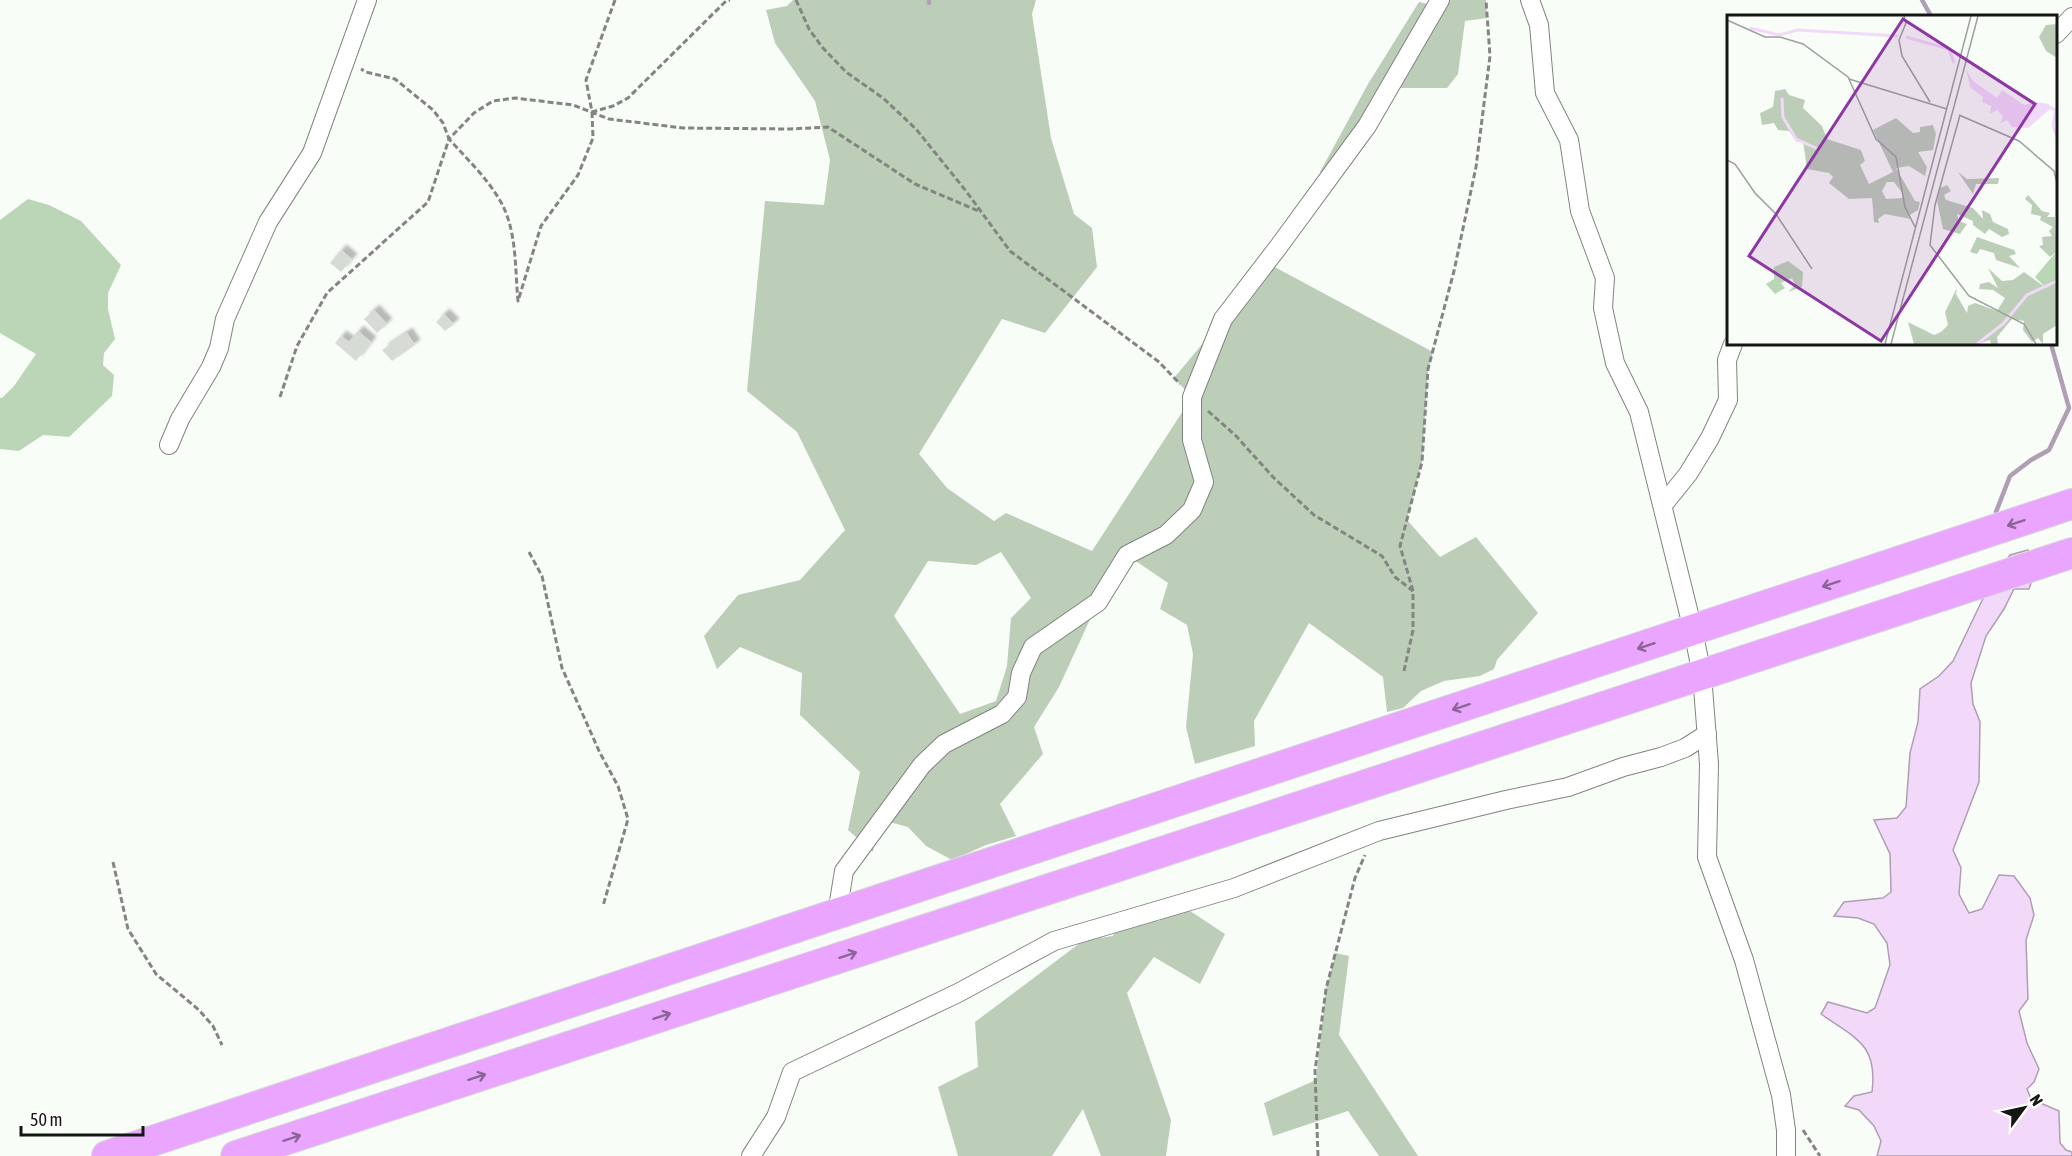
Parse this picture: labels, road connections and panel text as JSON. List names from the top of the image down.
{
  "scale_bar": "50 m",
  "north": "top right"
}
